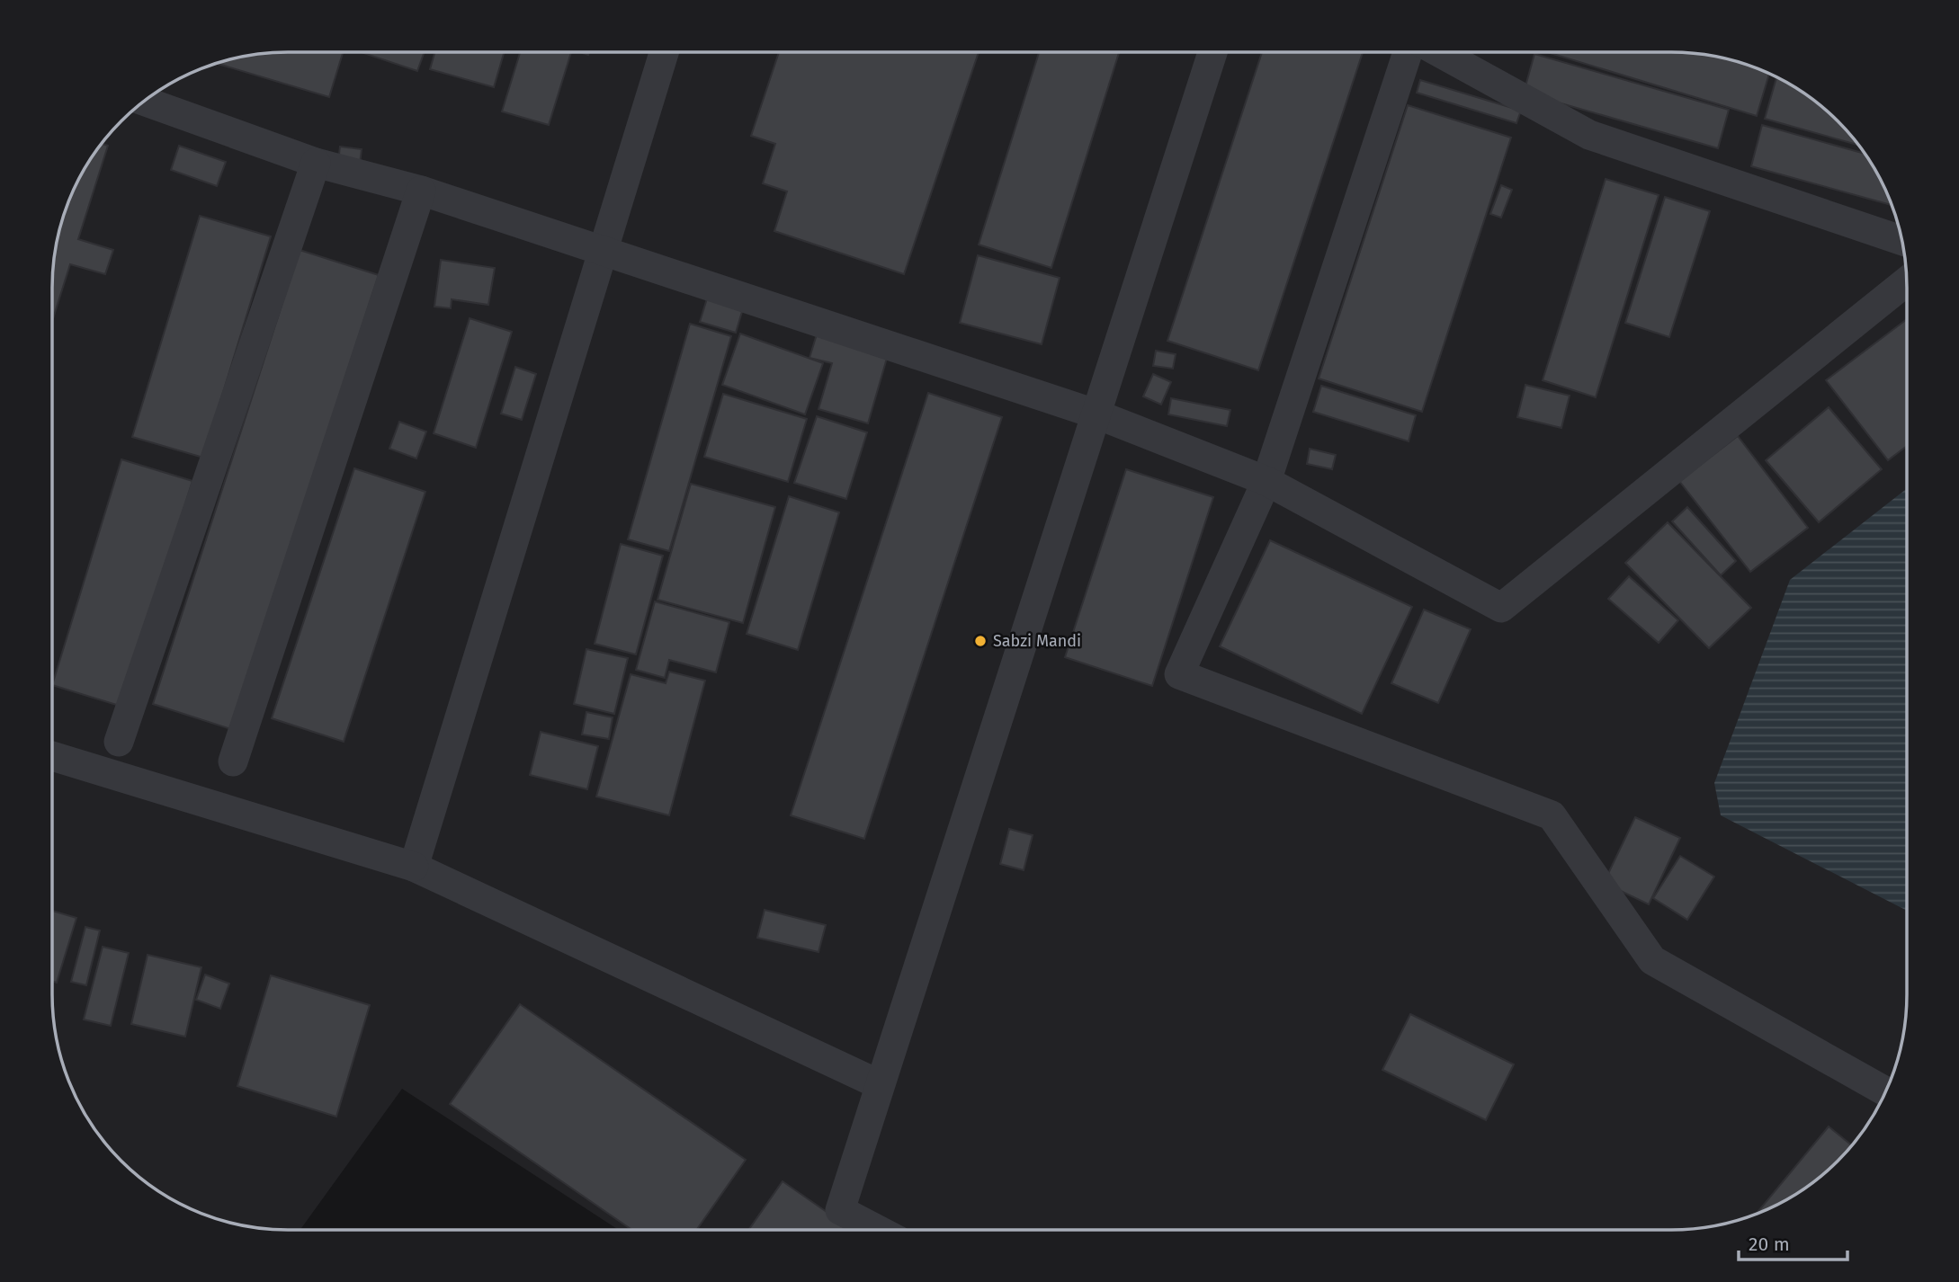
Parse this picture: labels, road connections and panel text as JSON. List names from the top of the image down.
{
  "places": ["Sabzi Mandi"],
  "scale_bar": "20 m"
}
